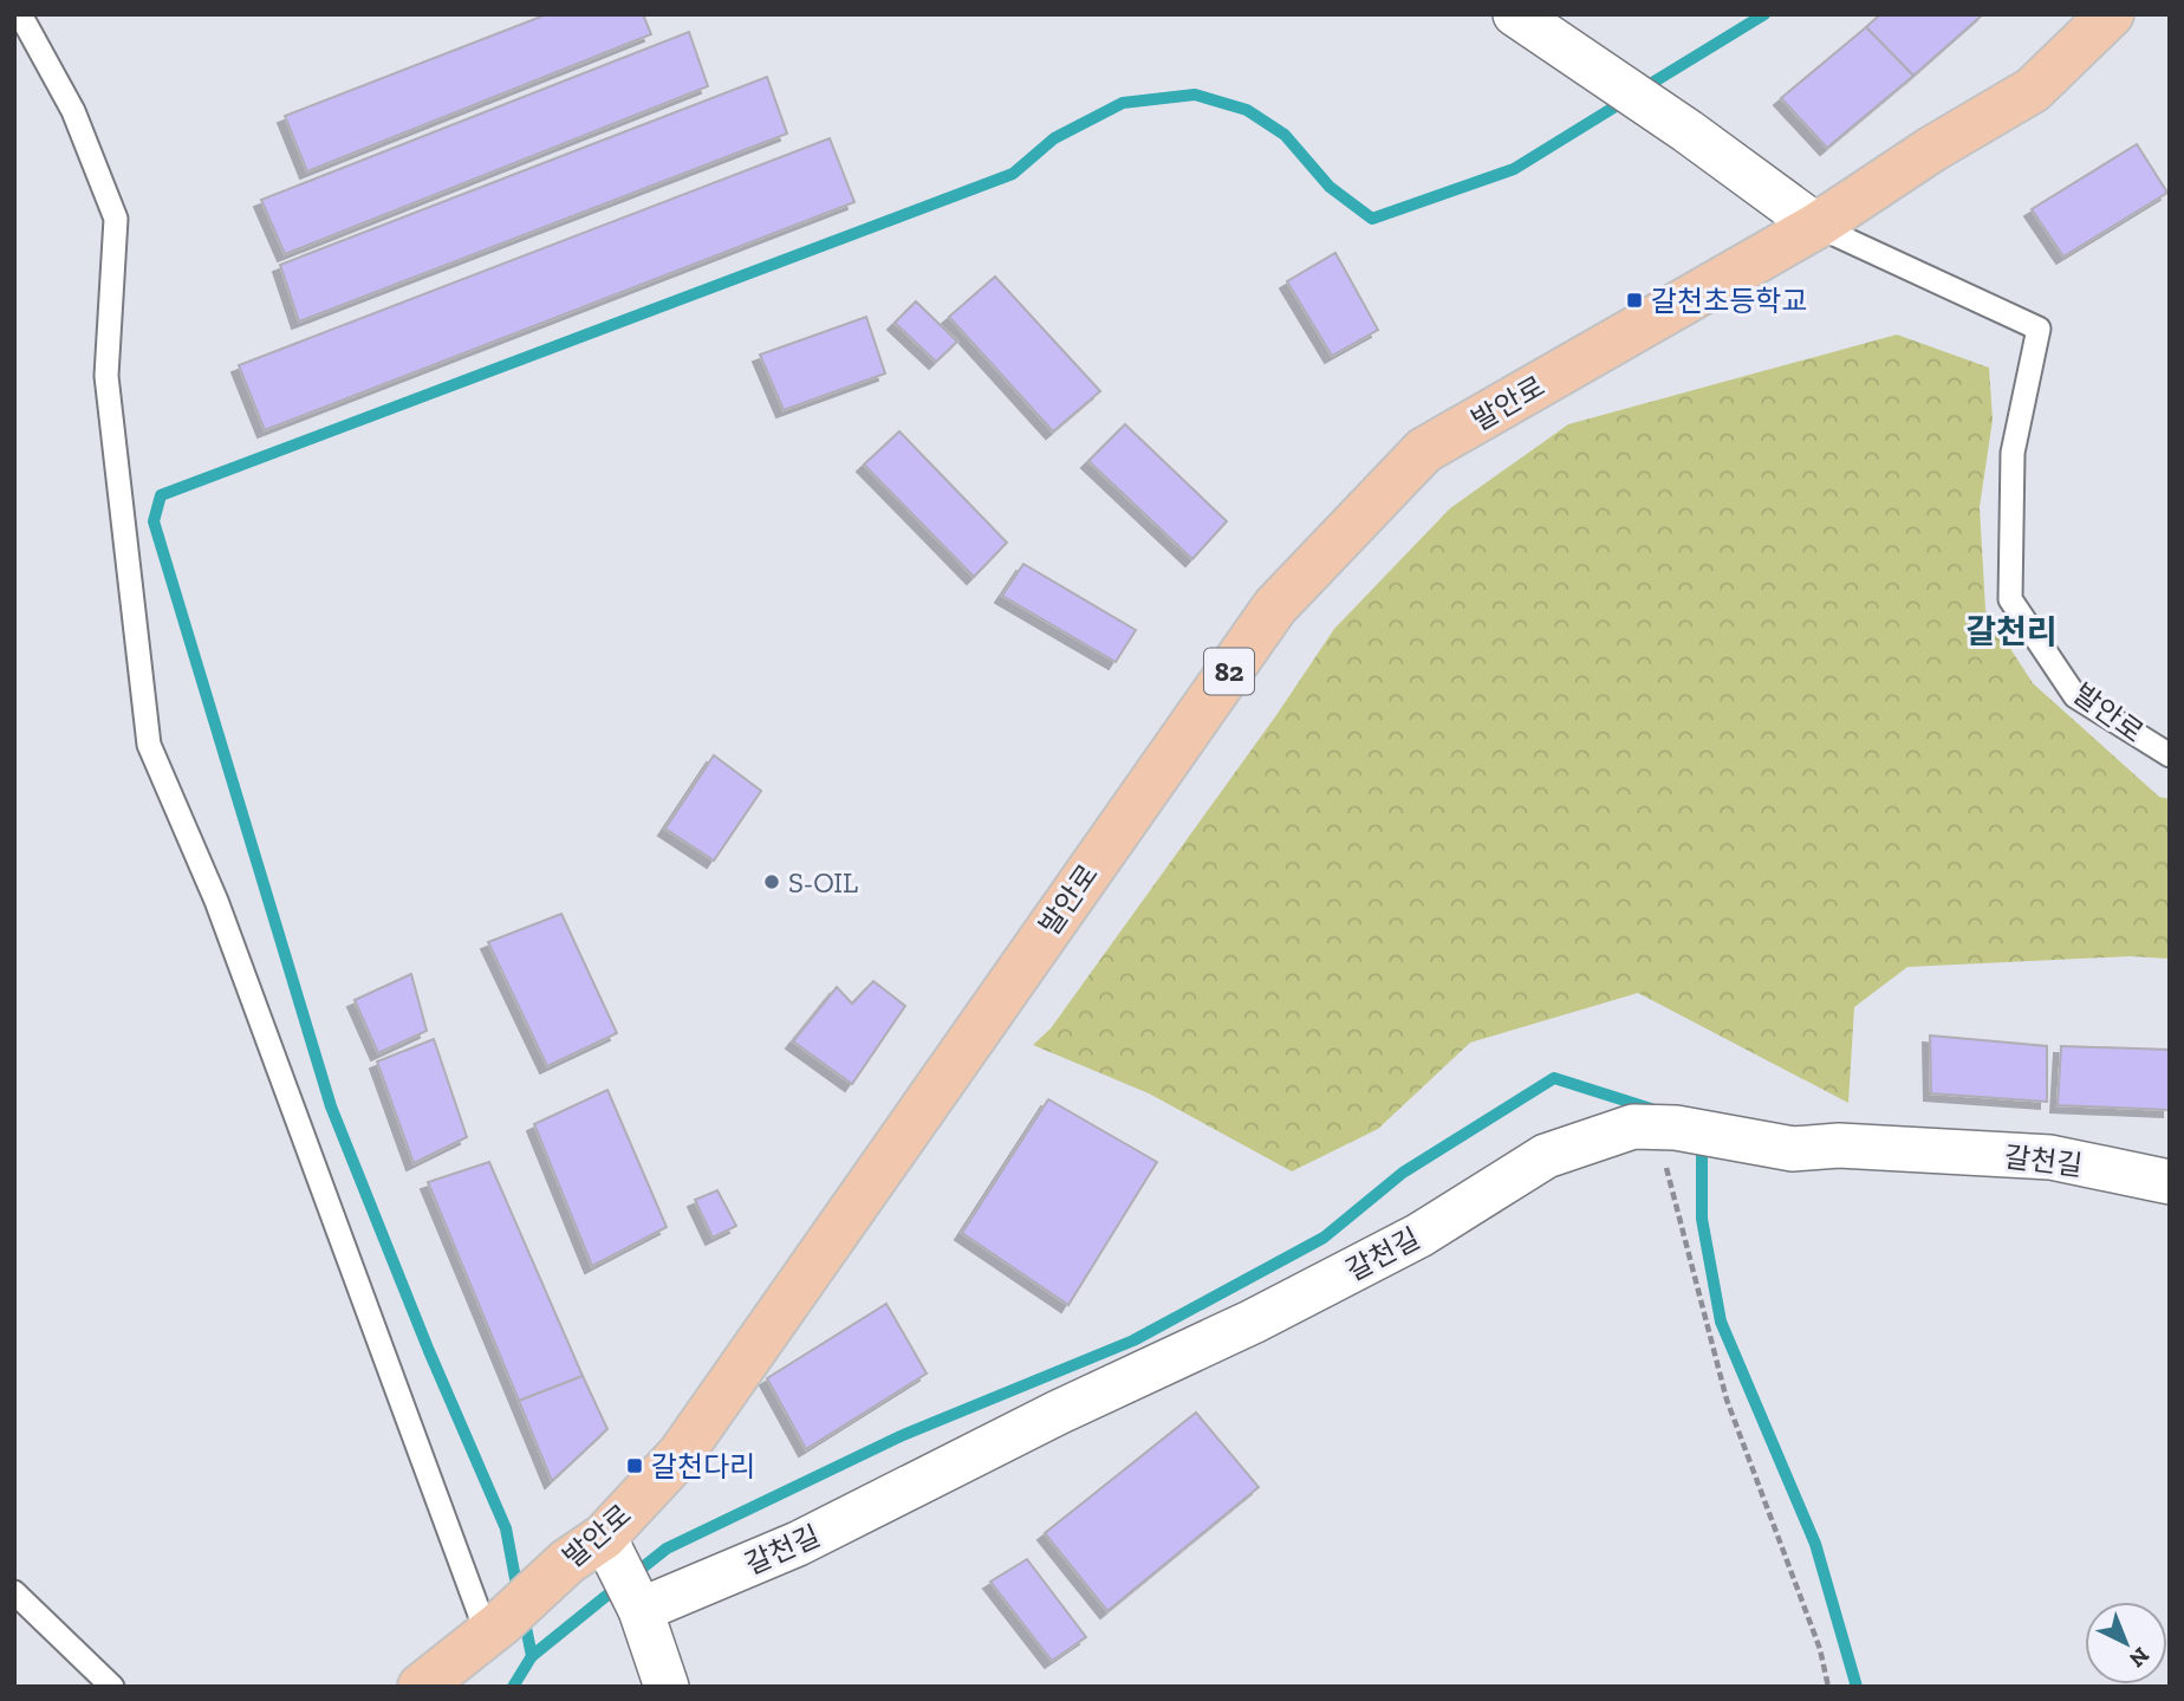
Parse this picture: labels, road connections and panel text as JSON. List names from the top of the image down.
{
  "streets": {
    "main road": ["발안로", "82"],
    "street": ["갈천길"]
  },
  "crossings": [
    ["발안로", "갈천길"]
  ],
  "districts": ["갈천리"],
  "places": {
    "transit": ["갈천초등학교", "갈천다리"],
    "other": ["S-OIL"]
  },
  "north": "bottom right"
}
